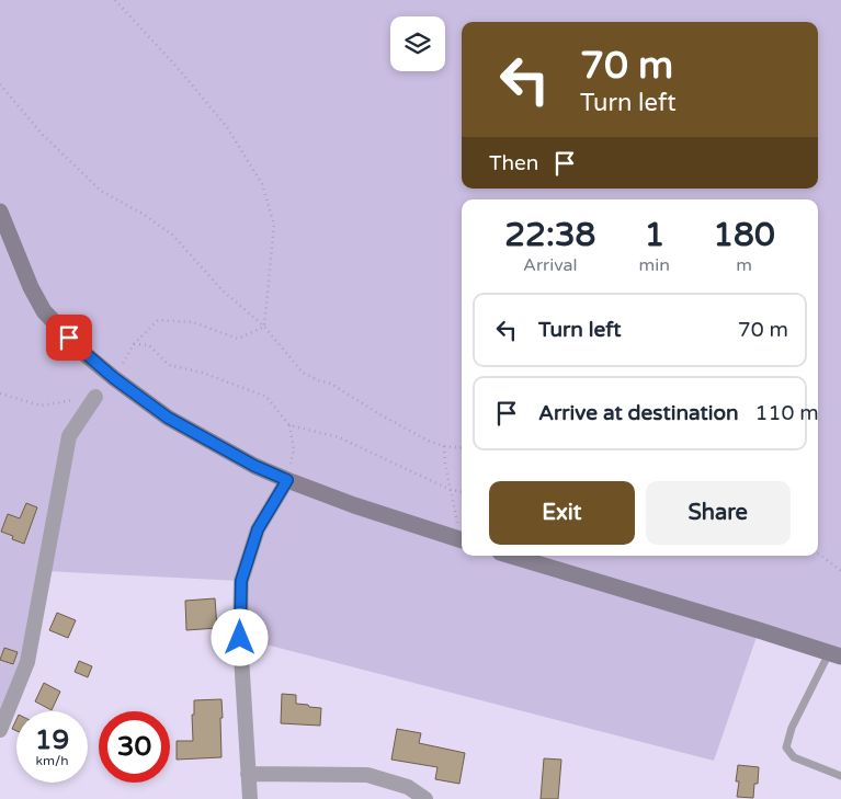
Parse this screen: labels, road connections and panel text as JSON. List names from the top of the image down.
{
  "page": {
    "turn": ["70 m", "Turn left"],
    "then": "Then",
    "eta": [
      "22:38",
      "Arrival",
      "1",
      "min",
      "180",
      "m"
    ],
    "list": [
      {
        "name": "Turn left",
        "value": "70 m"
      },
      {
        "name": "Arrive at destination",
        "value": "110 m"
      }
    ],
    "buttons": ["Exit", "Share"],
    "speed": "19 km/h",
    "limit": "30"
  }
}
